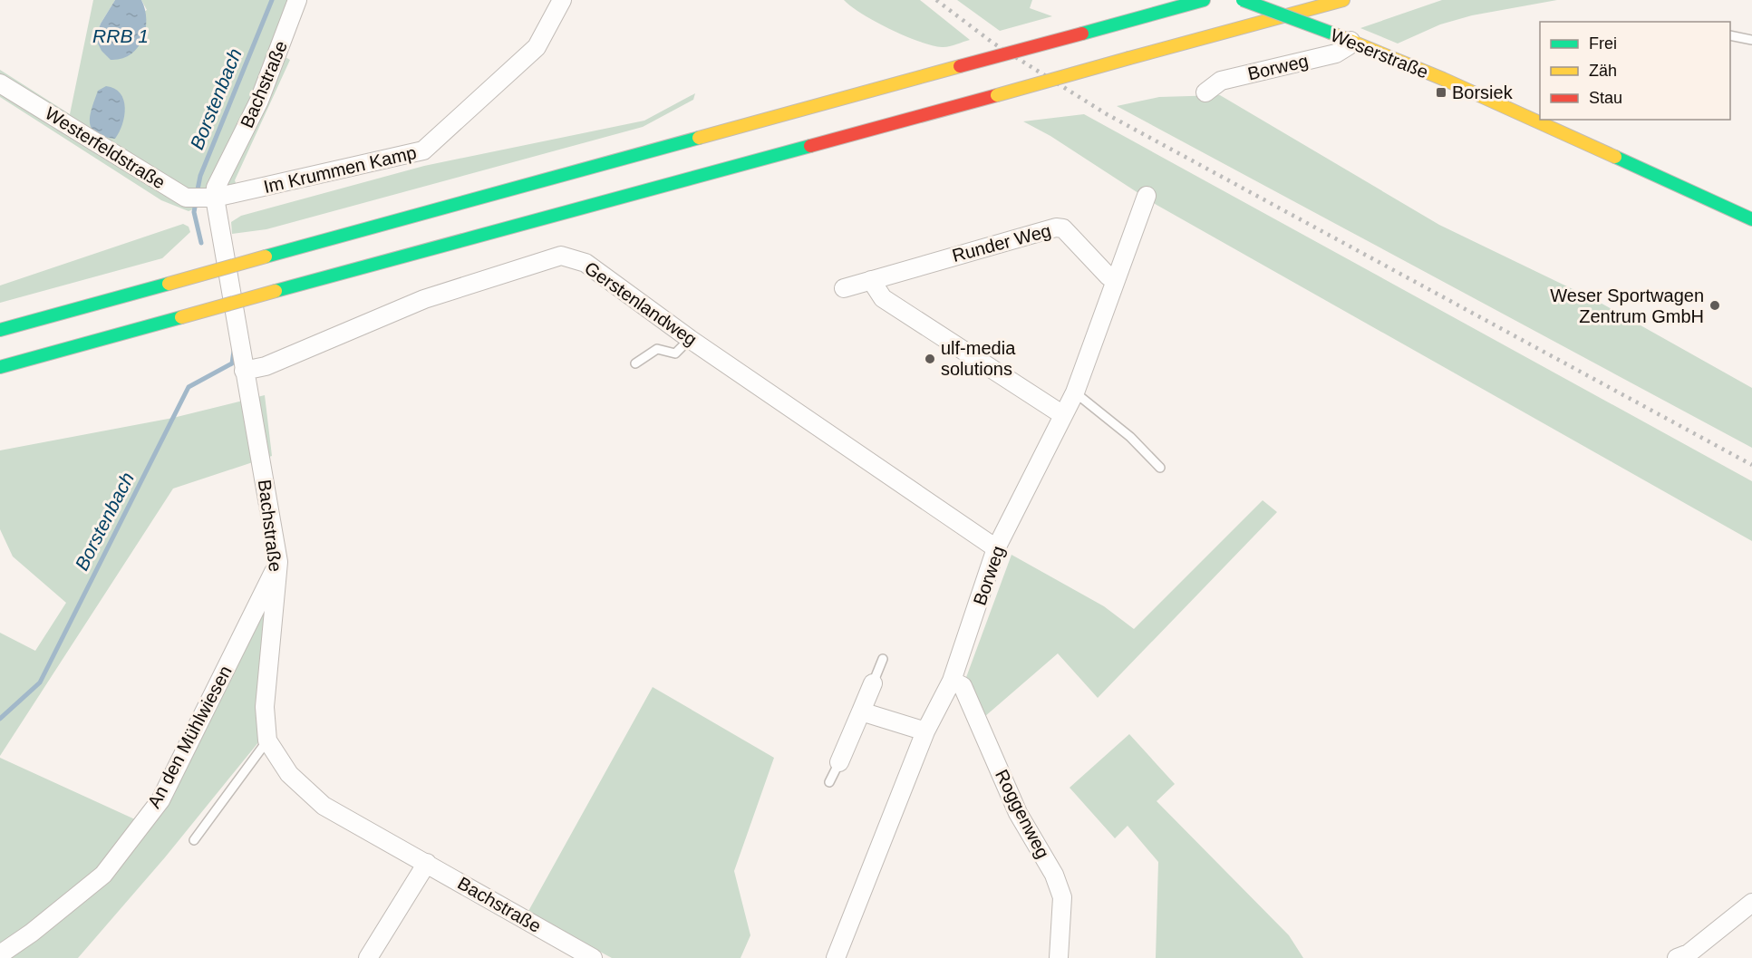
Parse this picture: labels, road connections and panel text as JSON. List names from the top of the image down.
{
  "streets": {
    "main road": ["Weserstraße"],
    "street": [
      "Borweg",
      "Bachstraße",
      "Westerfeldstraße",
      "Im Krummen Kamp",
      "Runder Weg",
      "Gerstenlandweg",
      "An den Mühlwiesen",
      "Roggenweg"
    ]
  },
  "crossings": [
    ["Weserstraße", "Borweg"],
    ["Borweg", "Runder Weg"],
    ["Borweg", "Gerstenlandweg"],
    ["Borweg", "Roggenweg"],
    ["Bachstraße", "Westerfeldstraße"],
    ["Bachstraße", "Im Krummen Kamp"],
    ["Bachstraße", "Gerstenlandweg"],
    ["Bachstraße", "An den Mühlwiesen"],
    ["Westerfeldstraße", "Im Krummen Kamp"]
  ],
  "water": ["RRB 1", "Borstenbach"],
  "places": {
    "transit": ["Borsiek"],
    "other": ["Weser Sportwagen Zentrum GmbH", "ulf-media solutions"]
  },
  "legend": ["Frei", "Zäh", "Stau"]
}
